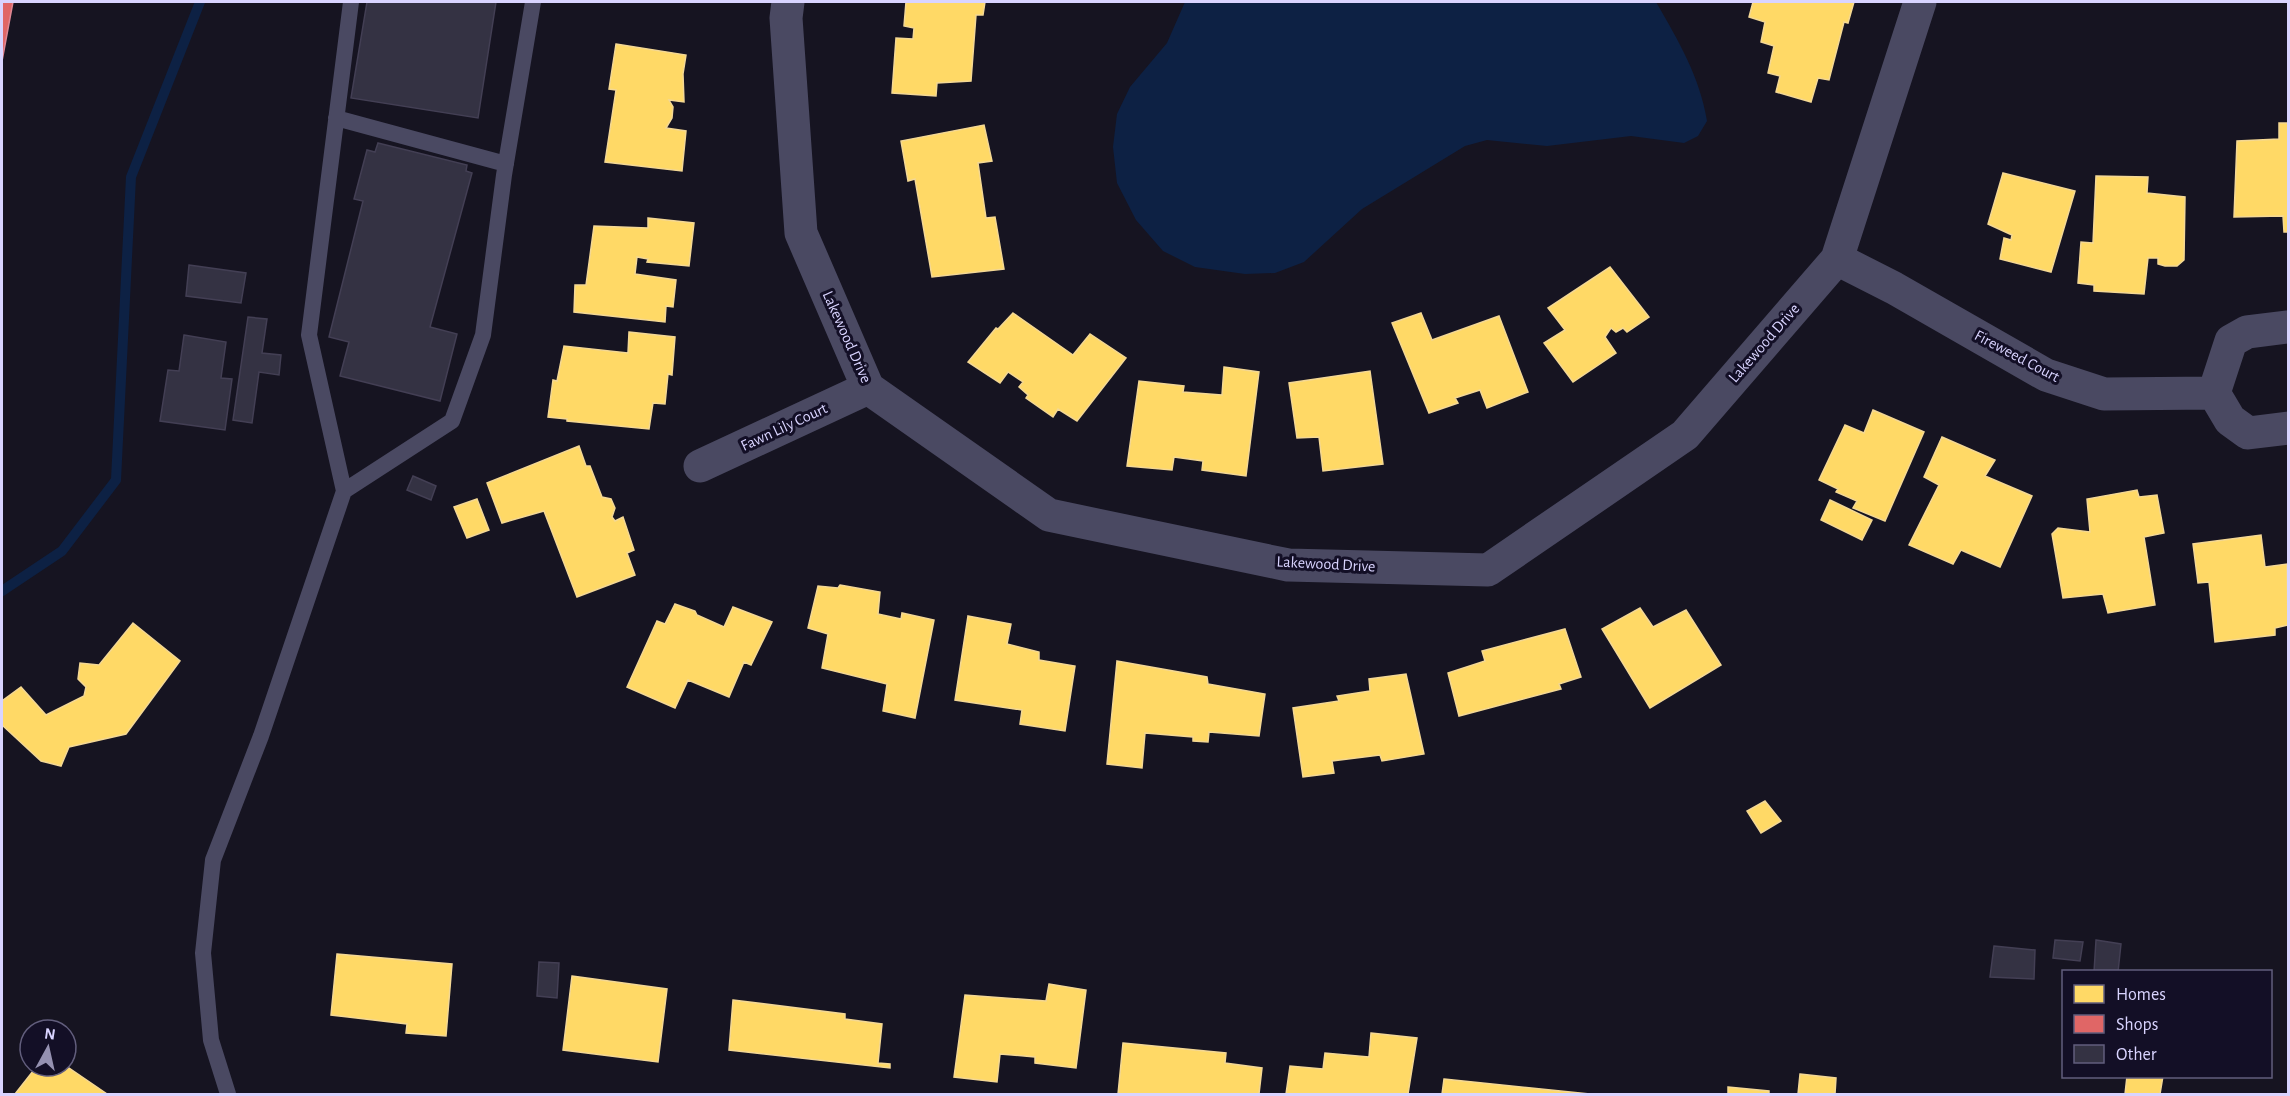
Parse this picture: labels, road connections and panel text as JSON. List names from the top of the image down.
{
  "streets": {
    "street": ["Lakewood Drive", "Fireweed Court", "Fawn Lily Court"]
  },
  "crossings": [
    ["Lakewood Drive", "Fireweed Court"],
    ["Lakewood Drive", "Fawn Lily Court"]
  ],
  "legend": ["Homes", "Shops", "Other"],
  "north": "top"
}
